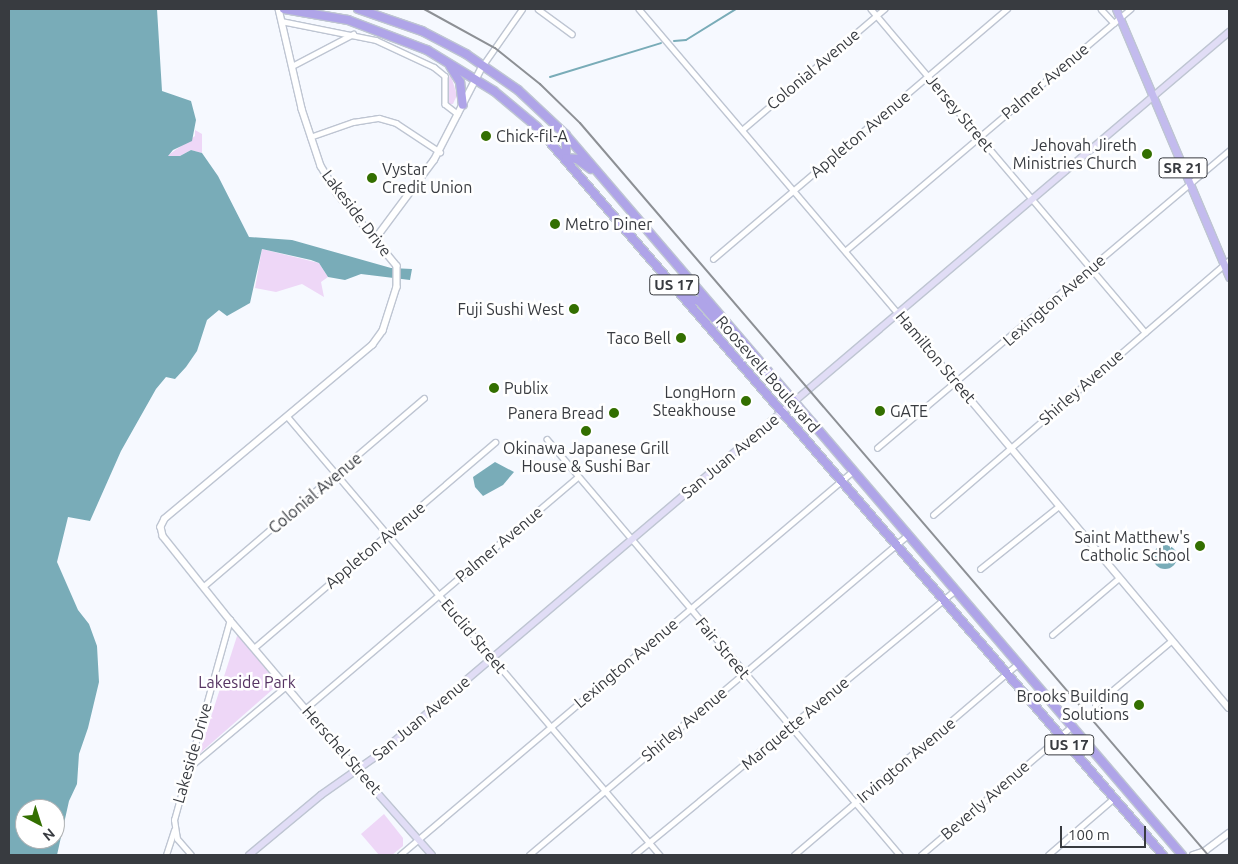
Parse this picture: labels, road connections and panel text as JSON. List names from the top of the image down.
{
  "streets": {
    "highway": ["US 17", "Roosevelt Boulevard"],
    "main road": ["SR 21", "San Juan Avenue", "Herschel Street"],
    "street": [
      "Colonial Avenue",
      "Palmer Avenue",
      "Jersey Street",
      "Appleton Avenue",
      "Lakeside Drive",
      "Lexington Avenue",
      "Hamilton Street",
      "Shirley Avenue",
      "Euclid Street",
      "Fair Street",
      "Marquette Avenue",
      "Irvington Avenue",
      "Beverly Avenue"
    ]
  },
  "crossings": [
    ["Colonial Avenue", "Jersey Street"],
    ["Colonial Avenue", "Hamilton Street"],
    ["Colonial Avenue", "Euclid Street"],
    ["Colonial Avenue", "Herschel Street"],
    ["Palmer Avenue", "Jersey Street"],
    ["Palmer Avenue", "SR 21"],
    ["Palmer Avenue", "Hamilton Street"],
    ["Palmer Avenue", "Euclid Street"],
    ["Palmer Avenue", "Fair Street"],
    ["Palmer Avenue", "Herschel Street"],
    ["Jersey Street", "Appleton Avenue"],
    ["Jersey Street", "Lexington Avenue"],
    ["Jersey Street", "Shirley Avenue"],
    ["Jersey Street", "San Juan Avenue"],
    ["Appleton Avenue", "Hamilton Street"],
    ["Appleton Avenue", "Euclid Street"],
    ["Appleton Avenue", "Herschel Street"],
    ["SR 21", "Lexington Avenue"],
    ["SR 21", "Shirley Avenue"],
    ["SR 21", "San Juan Avenue"],
    ["Lakeside Drive", "Euclid Street"],
    ["Lakeside Drive", "Herschel Street"],
    ["Lexington Avenue", "Hamilton Street"],
    ["Lexington Avenue", "Roosevelt Boulevard"],
    ["Lexington Avenue", "Euclid Street"],
    ["Lexington Avenue", "Fair Street"],
    ["Lexington Avenue", "Herschel Street"],
    ["Hamilton Street", "Shirley Avenue"],
    ["Hamilton Street", "San Juan Avenue"],
    ["Roosevelt Boulevard", "Shirley Avenue"],
    ["Roosevelt Boulevard", "San Juan Avenue"],
    ["Roosevelt Boulevard", "Marquette Avenue"],
    ["Roosevelt Boulevard", "Irvington Avenue"],
    ["Roosevelt Boulevard", "Beverly Avenue"],
    ["Shirley Avenue", "Euclid Street"],
    ["Shirley Avenue", "Fair Street"],
    ["San Juan Avenue", "Euclid Street"],
    ["San Juan Avenue", "Fair Street"],
    ["San Juan Avenue", "Herschel Street"],
    ["Euclid Street", "Marquette Avenue"],
    ["Fair Street", "Marquette Avenue"],
    ["Fair Street", "Irvington Avenue"]
  ],
  "parks": ["Lakeside Park"],
  "places": [
    "Chick-fil-A",
    "Jehovah Jireth Ministries Church",
    "Vystar Credit Union",
    "Metro Diner",
    "Fuji Sushi West",
    "Taco Bell",
    "Publix",
    "LongHorn Steakhouse",
    "GATE",
    "Panera Bread",
    "Okinawa Japanese Grill House & Sushi Bar",
    "Saint Matthew's Catholic School",
    "Brooks Building Solutions"
  ],
  "scale_bar": "100 m",
  "north": "bottom right"
}
